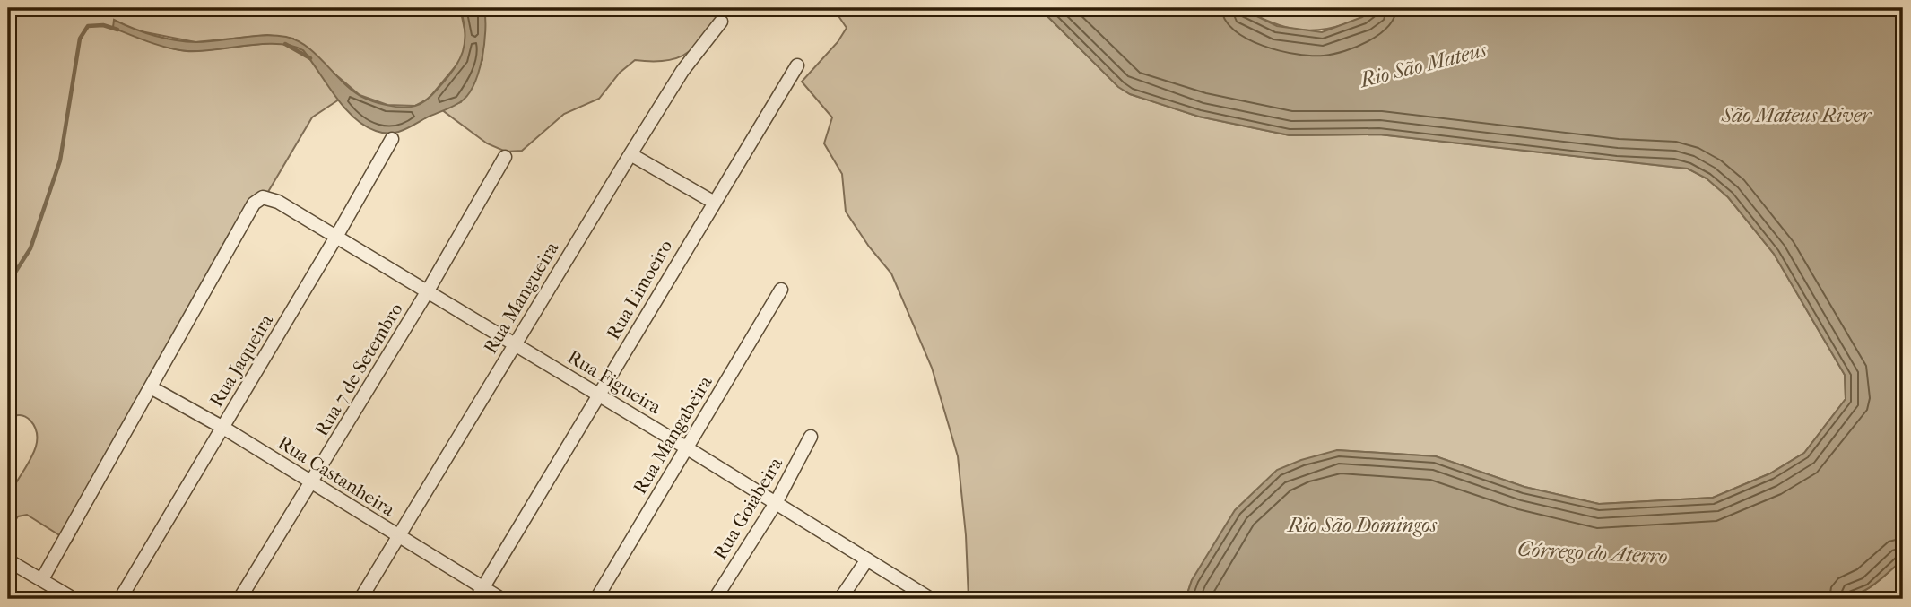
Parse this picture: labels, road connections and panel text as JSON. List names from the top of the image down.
{
  "streets": {
    "street": [
      "Rua Limoeiro",
      "Rua Mangueira",
      "Rua Jaqueira",
      "Rua 7 de Setembro",
      "Rua Figueira",
      "Rua Mangabeira",
      "Rua Castanheira",
      "Rua Goiabeira"
    ]
  },
  "crossings": [
    ["Rua Limoeiro", "Rua Figueira"],
    ["Rua Limoeiro", "Rua Castanheira"],
    ["Rua Mangueira", "Rua Figueira"],
    ["Rua Mangueira", "Rua Castanheira"],
    ["Rua Jaqueira", "Rua Figueira"],
    ["Rua Jaqueira", "Rua Castanheira"],
    ["Rua 7 de Setembro", "Rua Figueira"],
    ["Rua 7 de Setembro", "Rua Castanheira"],
    ["Rua Figueira", "Rua Mangabeira"],
    ["Rua Figueira", "Rua Castanheira"],
    ["Rua Figueira", "Rua Goiabeira"]
  ],
  "water": [
    "Rio São Mateus",
    "São Mateus River",
    "Rio São Domingos",
    "Córrego do Aterro"
  ]
}
